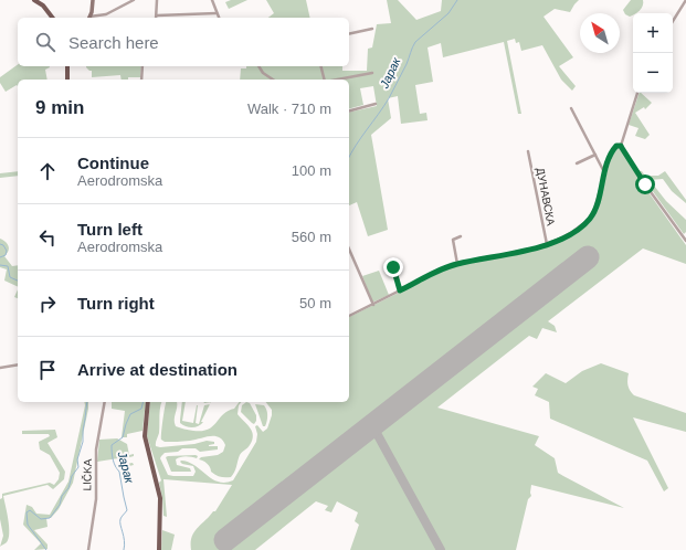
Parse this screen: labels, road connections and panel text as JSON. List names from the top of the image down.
{
  "streets": {
    "street": ["ДУНАВСКА", "LIČKA"]
  },
  "water": ["Јарак"],
  "north": "top left",
  "page": {
    "map_buttons": ["+", "−"],
    "search": "Search here",
    "heading": ["9 min", "Walk · 710 m"],
    "list": [
      ["Continue", "Aerodromska", "100 m"],
      ["Turn left", "Aerodromska", "560 m"],
      ["Turn right", "50 m"],
      "Arrive at destination"
    ]
  }
}
